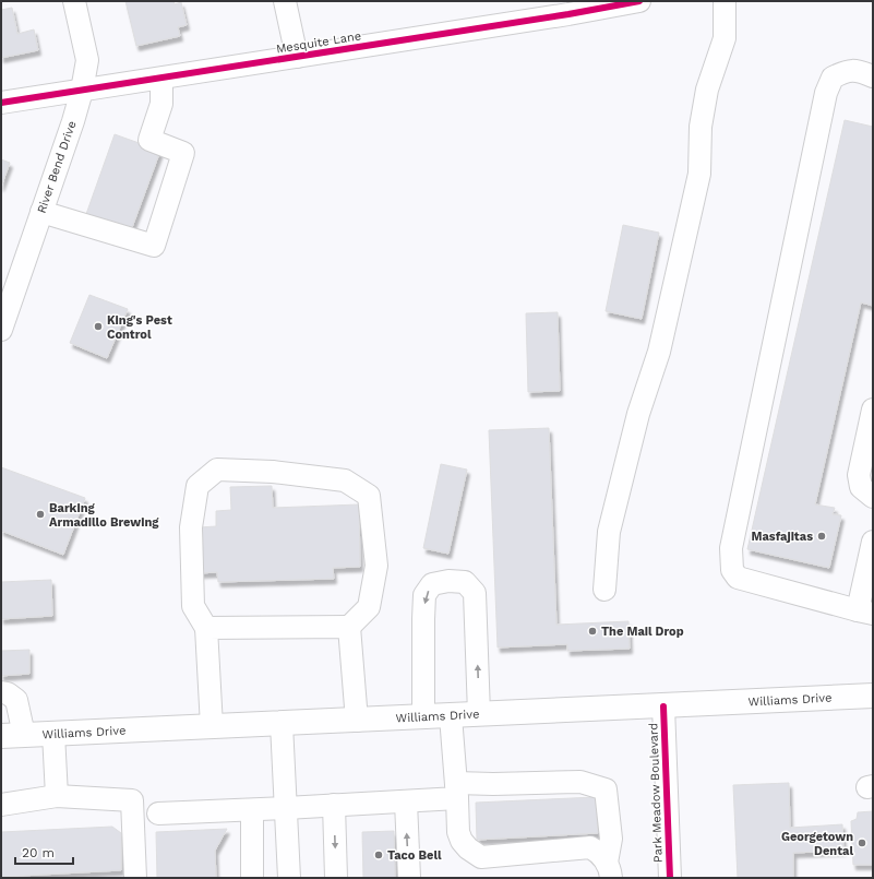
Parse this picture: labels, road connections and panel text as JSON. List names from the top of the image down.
{
  "streets": {
    "main road": ["Williams Drive"],
    "street": ["Mesquite Lane", "River Bend Drive", "Park Meadow Boulevard"]
  },
  "crossings": [
    ["Mesquite Lane", "River Bend Drive"],
    ["Williams Drive", "Park Meadow Boulevard"]
  ],
  "places": [
    "King's Pest Control",
    "Barking Armadillo Brewing",
    "Masfajitas",
    "The Mail Drop",
    "Georgetown Dental",
    "Taco Bell"
  ],
  "scale_bar": "20 m"
}
